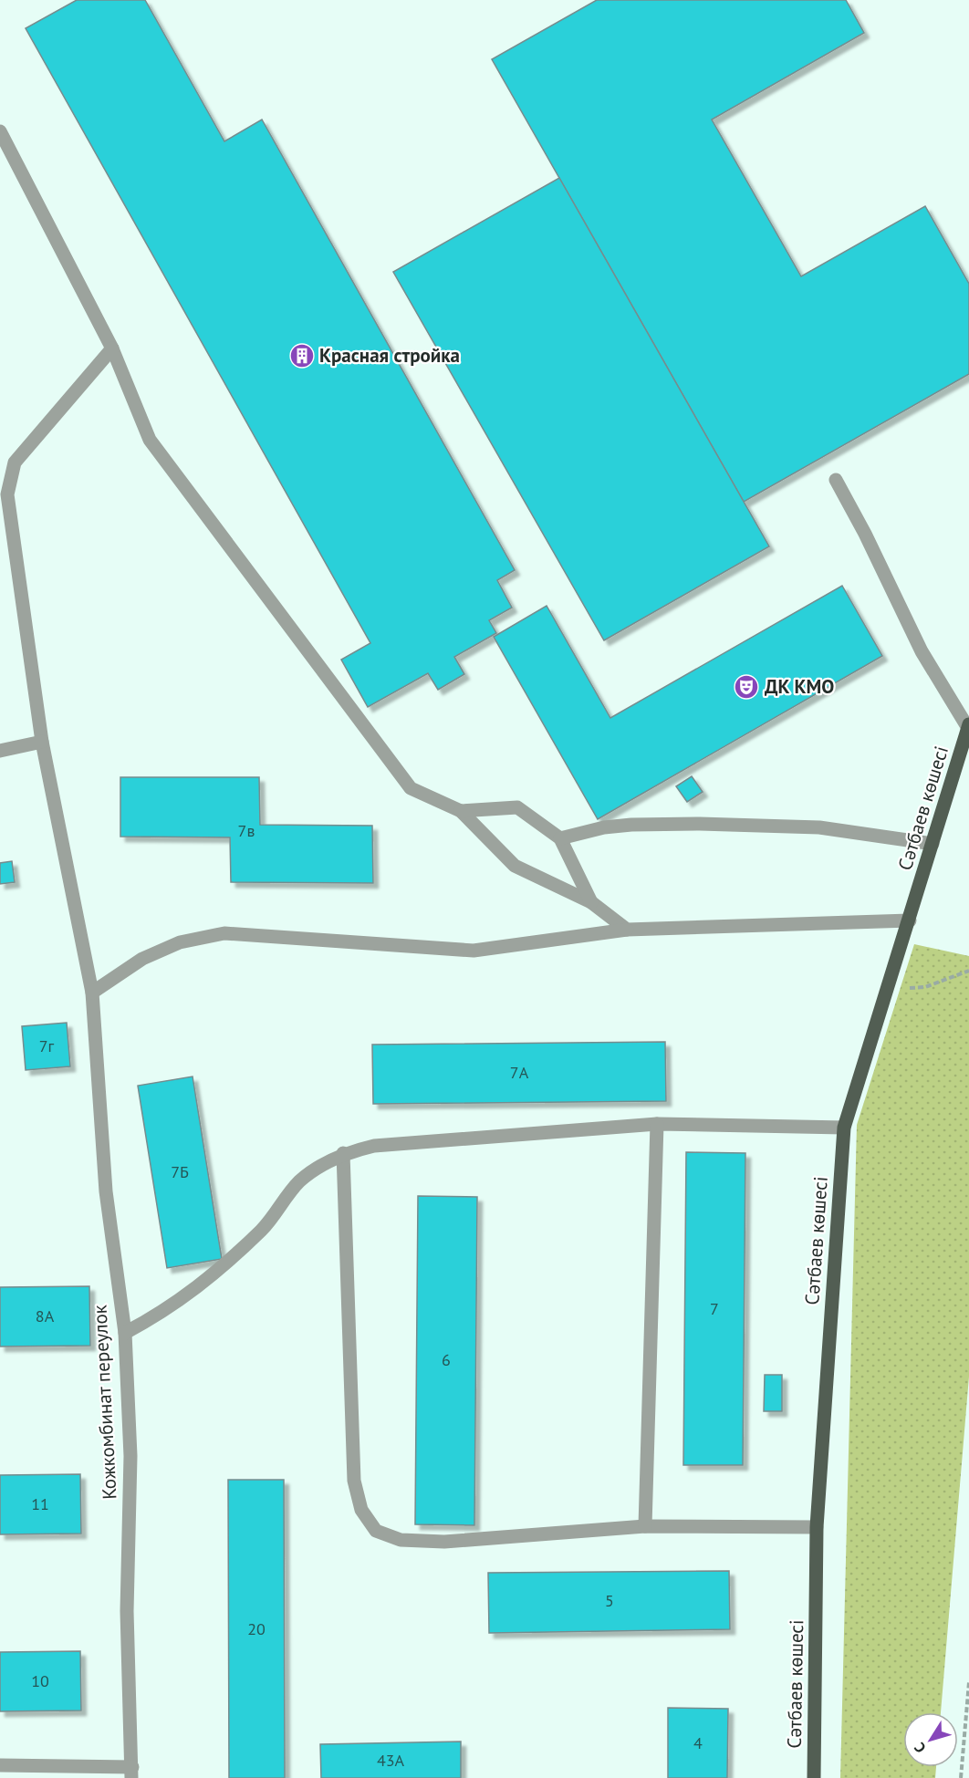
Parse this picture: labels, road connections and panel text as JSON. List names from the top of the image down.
{
  "streets": {
    "main road": ["Сәтбаев көшесі"],
    "street": ["Кожкомбинат переулок"]
  },
  "places": {
    "building": ["Красная стройка"],
    "theatre": ["ДК КМО"]
  },
  "house_numbers": [
    "7в",
    "7г",
    "7А",
    "7Б",
    "7",
    "8А",
    "6",
    "11",
    "5",
    "20",
    "10",
    "4",
    "43А"
  ],
  "north": "bottom left"
}
